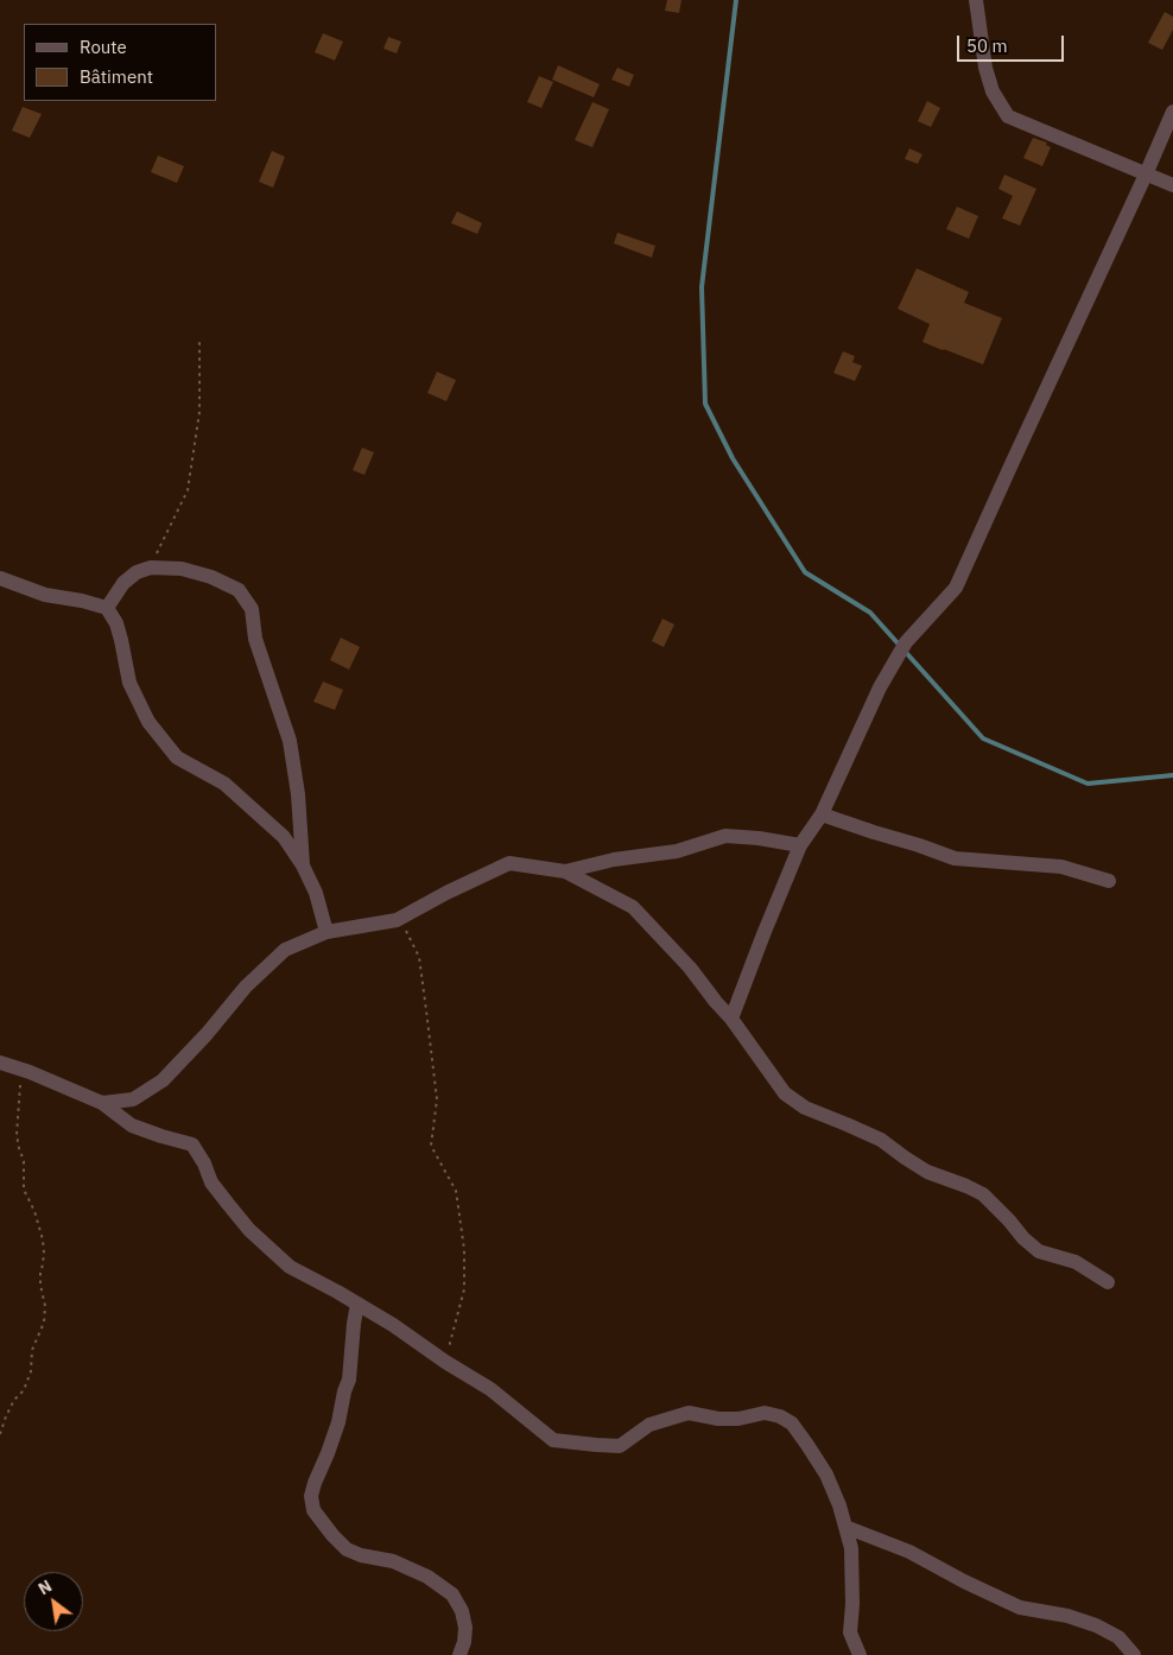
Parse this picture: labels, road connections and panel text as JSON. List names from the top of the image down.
{
  "legend": ["Route", "Bâtiment"],
  "scale_bar": "50 m",
  "north": "top left"
}
